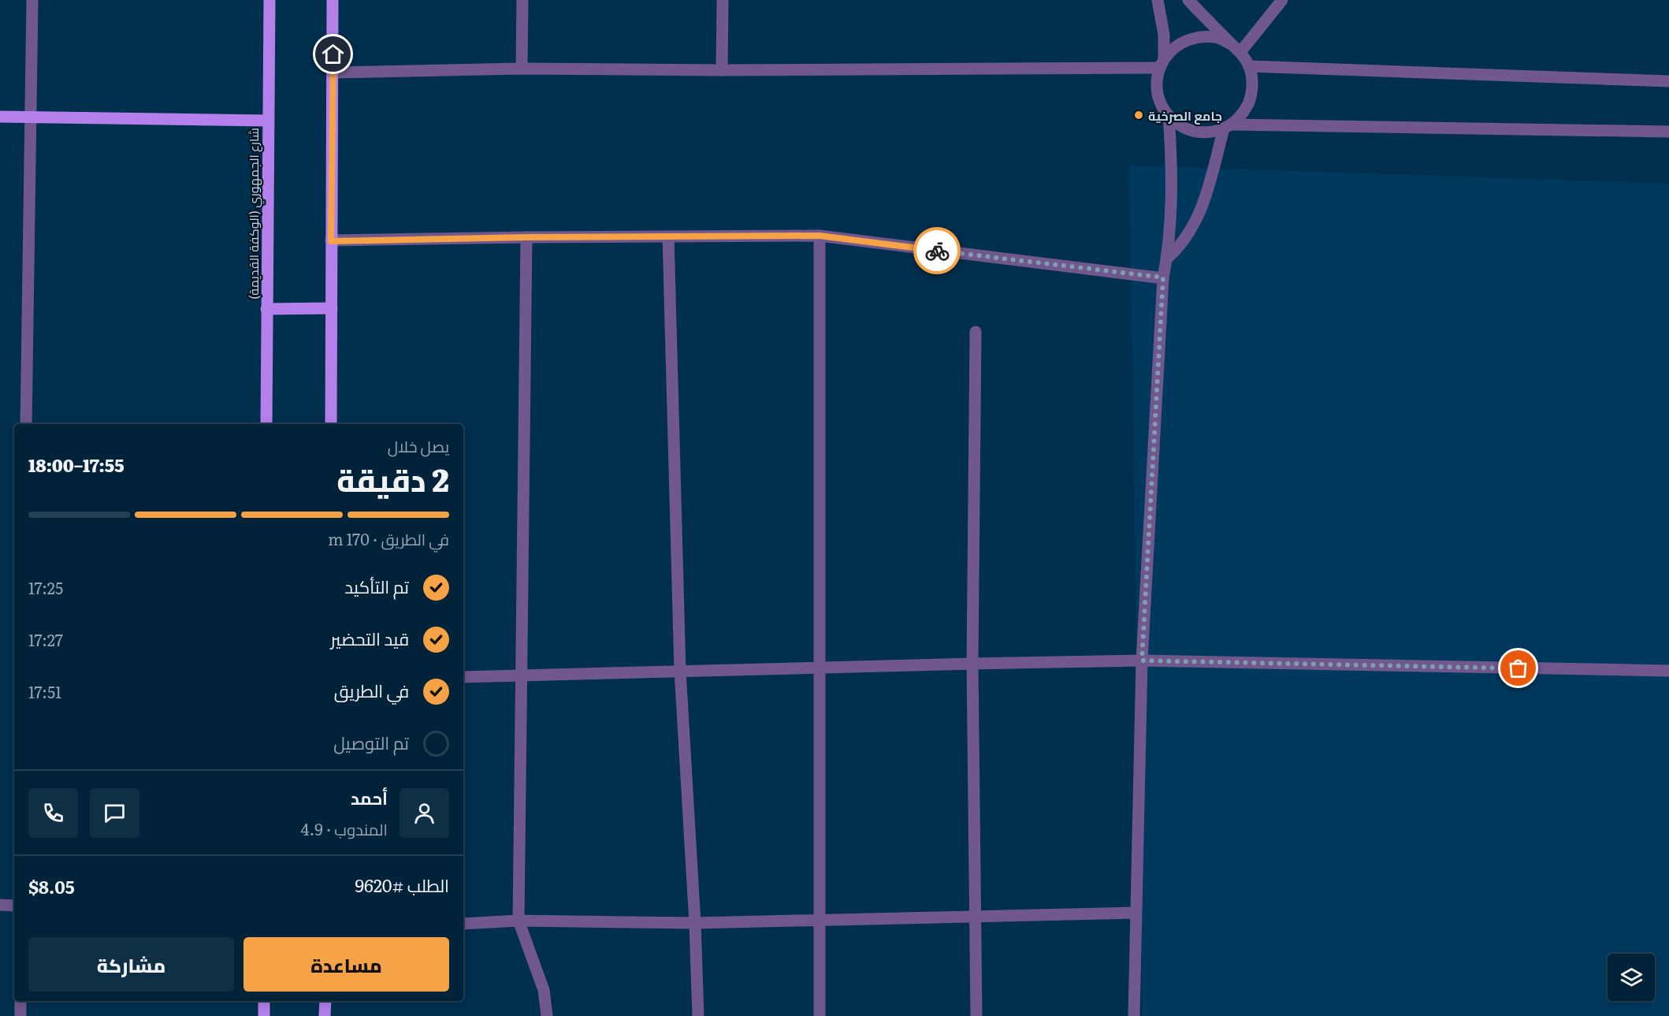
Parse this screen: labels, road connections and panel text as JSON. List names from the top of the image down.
{
  "streets": {
    "main road": ["شارع الجمهوري (الوكفة القديمة)"]
  },
  "places": ["جامع الصرخية"],
  "page": {
    "heading": ["2 دقيقة", "يصل خلال", "17:55–18:00"],
    "panel": [
      "أحمد",
      "المندوب · 4.9",
      "الطلب #9620",
      "$8.05"
    ],
    "bar": "في الطريق · 170 m",
    "list": [
      ["تم التأكيد", "17:25"],
      ["قيد التحضير", "17:27"],
      ["في الطريق", "17:51"],
      "تم التوصيل"
    ],
    "buttons": ["مساعدة", "مشاركة"]
  }
}
